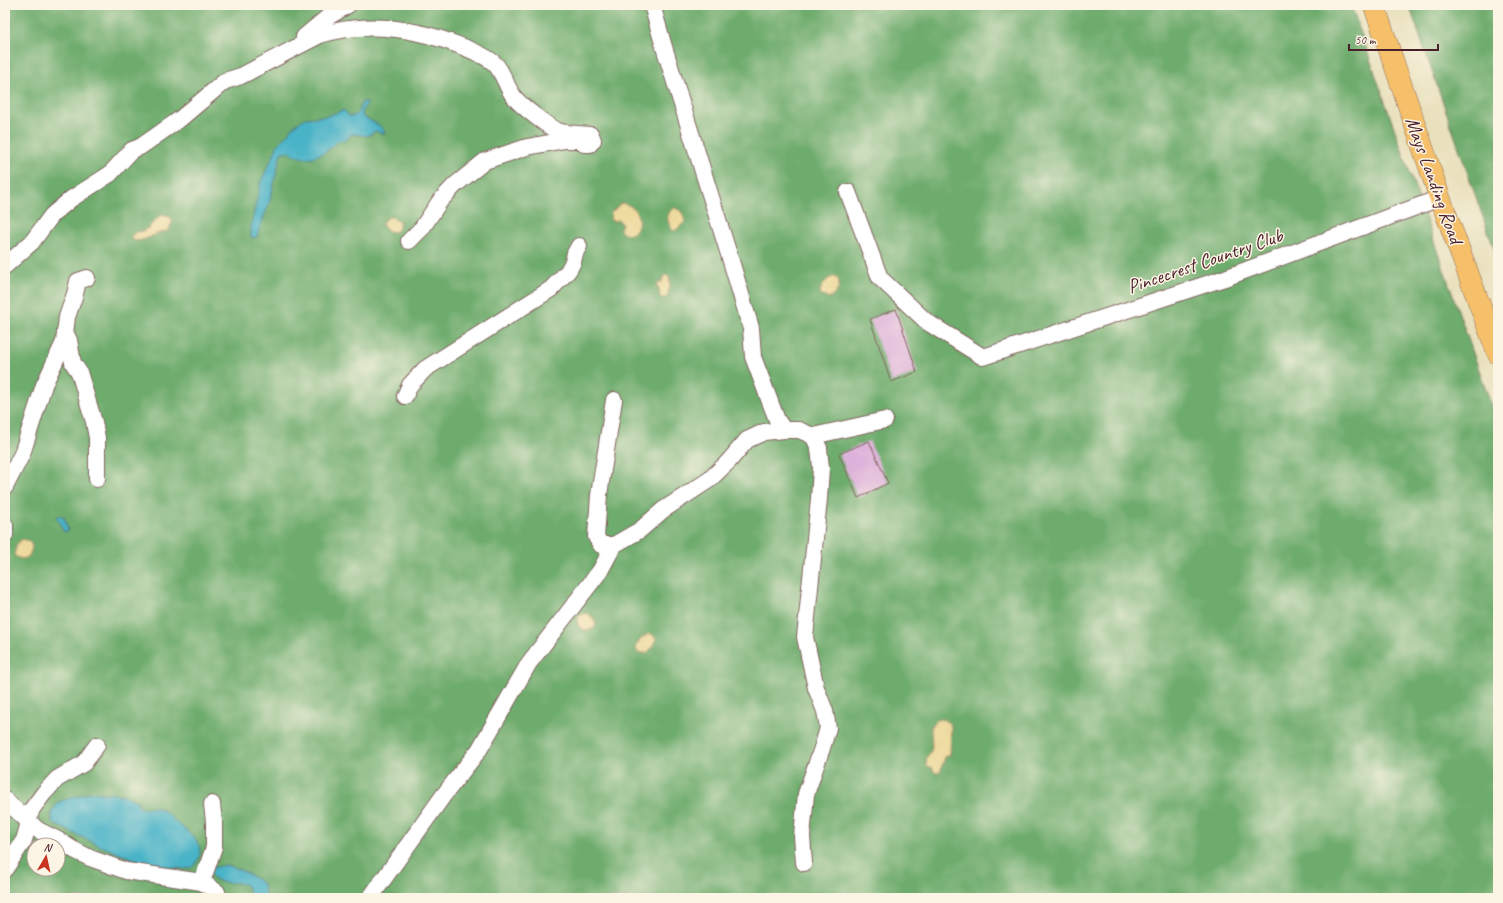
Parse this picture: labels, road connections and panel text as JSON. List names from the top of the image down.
{
  "streets": {
    "main road": ["Mays Landing Road"],
    "street": ["Pincecrest Country Club"]
  },
  "crossings": [
    ["Mays Landing Road", "Pincecrest Country Club"]
  ],
  "scale_bar": "50 m",
  "north": "top"
}
